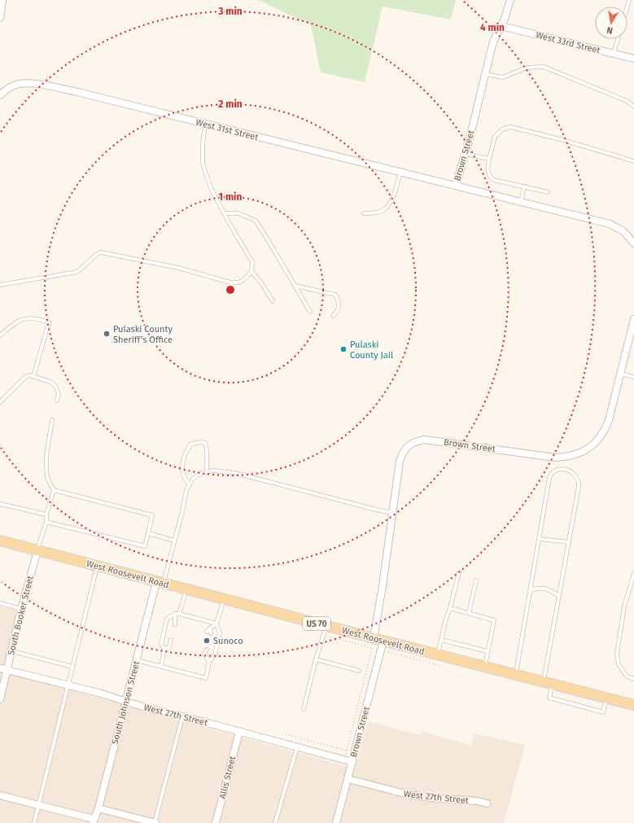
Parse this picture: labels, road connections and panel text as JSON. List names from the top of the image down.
{
  "streets": {
    "main road": ["West Roosevelt Road", "US 70"],
    "street": [
      "West 33rd Street",
      "West 31st Street",
      "Brown Street",
      "South Booker Street",
      "South Johnson Street",
      "West 27th Street",
      "Allis Street"
    ]
  },
  "crossings": [
    ["West 33rd Street", "Brown Street"],
    ["West 31st Street", "Brown Street"],
    ["Brown Street", "West Roosevelt Road"],
    ["Brown Street", "West 27th Street"],
    ["West Roosevelt Road", "South Booker Street"],
    ["West Roosevelt Road", "South Johnson Street"],
    ["South Booker Street", "West 27th Street"],
    ["South Johnson Street", "West 27th Street"],
    ["West 27th Street", "Allis Street"]
  ],
  "places": ["Pulaski County Sheriff's Office", "Pulaski County Jail", "Sunoco"],
  "north": "bottom",
  "rings": [
    "3 min",
    "4 min",
    "2 min",
    "1 min"
  ]
}
